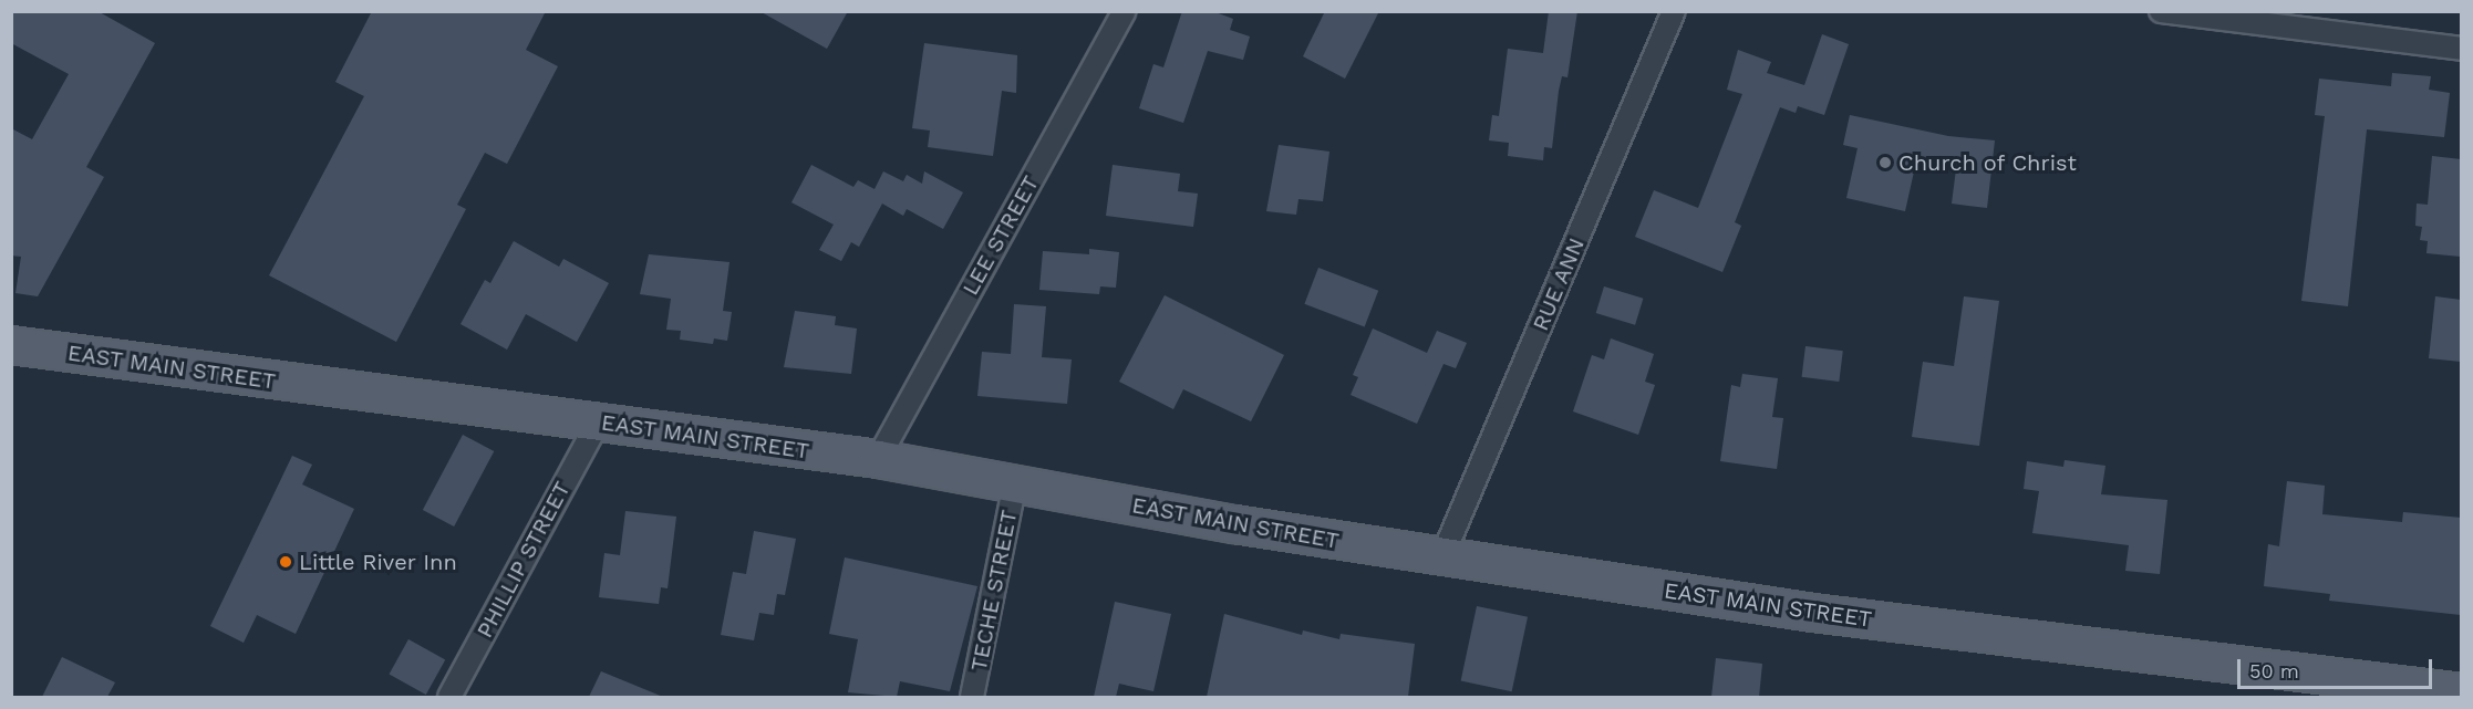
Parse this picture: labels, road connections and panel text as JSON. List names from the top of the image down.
{
  "streets": {
    "main road": ["EAST MAIN STREET"],
    "street": [
      "LEE STREET",
      "RUE ANN",
      "PHILLIP STREET",
      "TECHE STREET"
    ]
  },
  "crossings": [
    ["LEE STREET", "EAST MAIN STREET"],
    ["RUE ANN", "EAST MAIN STREET"],
    ["EAST MAIN STREET", "PHILLIP STREET"],
    ["EAST MAIN STREET", "TECHE STREET"]
  ],
  "places": ["Church of Christ", "Little River Inn"],
  "scale_bar": "50 m"
}
